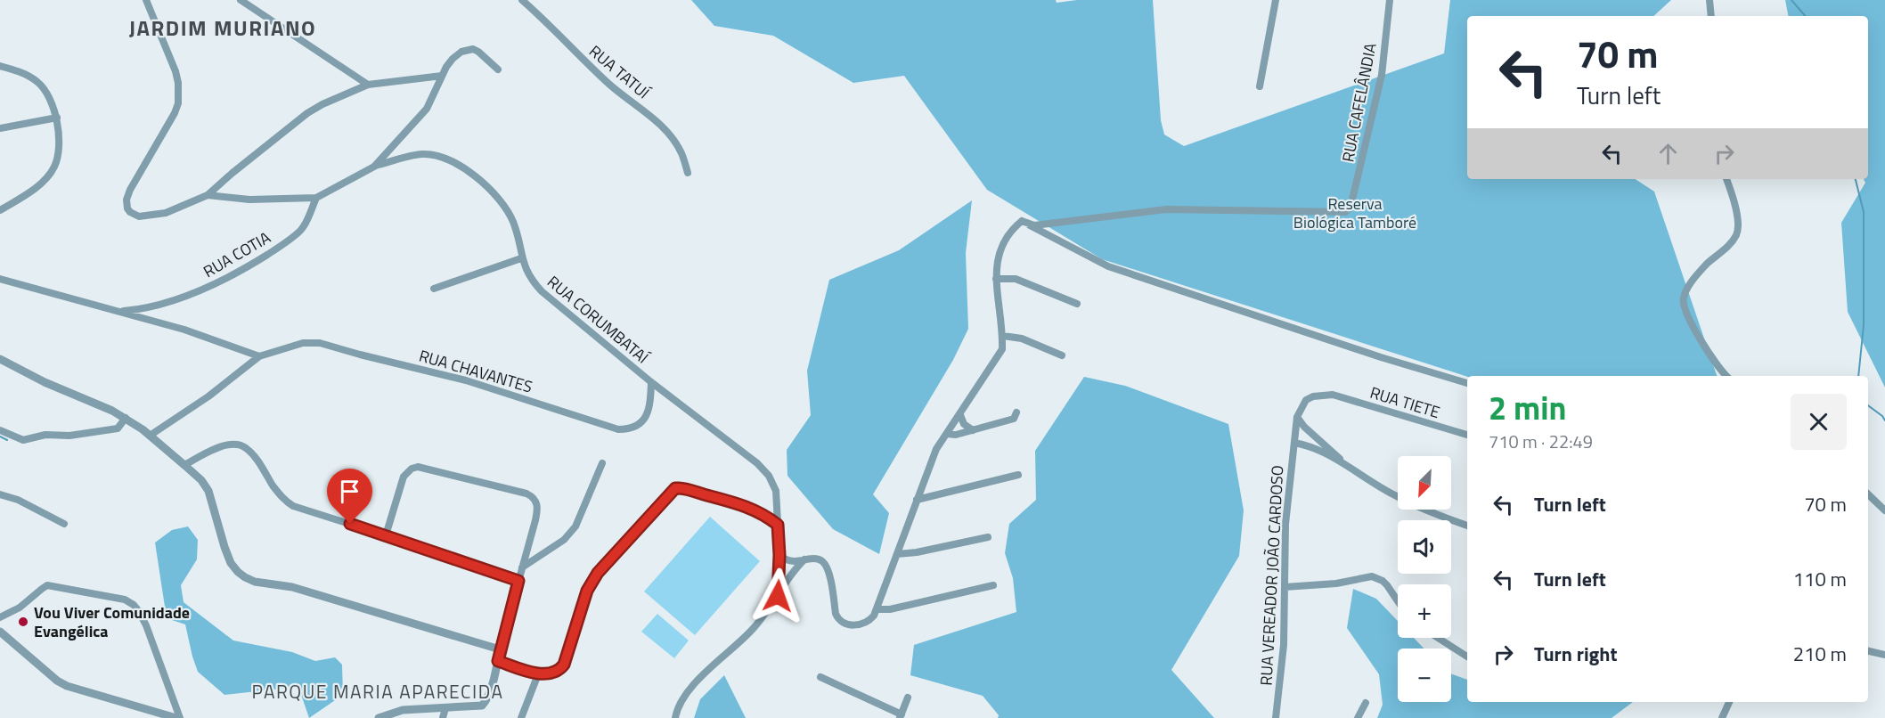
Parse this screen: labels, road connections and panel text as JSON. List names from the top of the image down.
{
  "streets": {
    "street": [
      "RUA TATUÍ",
      "RUA CAFELÂNDIA",
      "RUA COTIA",
      "RUA CORUMBATAÍ",
      "RUA CHAVANTES",
      "RUA TIETE",
      "RUA VEREADOR JOÃO CARDOSO"
    ]
  },
  "crossings": [
    ["RUA CORUMBATAÍ", "RUA CHAVANTES"],
    ["RUA TIETE", "RUA VEREADOR JOÃO CARDOSO"]
  ],
  "districts": ["JARDIM MURIANO", "PARQUE MARIA APARECIDA"],
  "parks": ["Reserva Biológica Tamboré"],
  "places": ["Vou Viver Comunidade Evangélica"],
  "north": "bottom left",
  "page": {
    "turn": ["70 m", "Turn left"],
    "heading": ["2 min", "710 m · 22:49"],
    "map_buttons": ["+", "−"],
    "list": [
      {
        "name": "Turn left",
        "value": "70 m"
      },
      {
        "name": "Turn left",
        "value": "110 m"
      },
      {
        "name": "Turn right",
        "value": "210 m"
      }
    ]
  }
}
